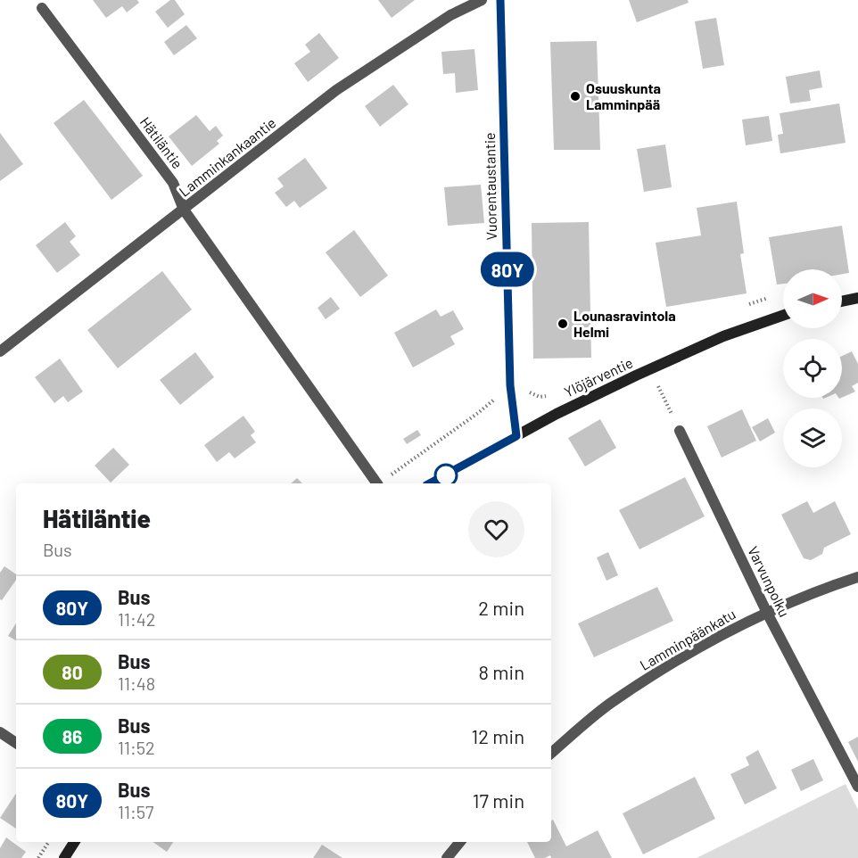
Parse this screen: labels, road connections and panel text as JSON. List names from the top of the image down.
{
  "streets": {
    "main road": ["Vuorentaustantie", "Ylöjärventie"],
    "street": [
      "Hätiläntie",
      "Lamminkankaantie",
      "Varvunpolku",
      "Lamminpäänkatu"
    ]
  },
  "crossings": [
    ["Hätiläntie", "Lamminkankaantie"],
    ["Vuorentaustantie", "Ylöjärventie"],
    ["Varvunpolku", "Lamminpäänkatu"]
  ],
  "places": ["Osuuskunta Lamminpää", "Lounasravintola Helmi"],
  "lines": ["bus line 80Y"],
  "north": "right",
  "page": {
    "on_map": "80Y",
    "heading": ["Hätiläntie", "Bus"],
    "list": [
      {
        "mark": "80Y",
        "name": "Bus",
        "note": "11:42",
        "value": "2 min"
      },
      {
        "mark": "80",
        "name": "Bus",
        "note": "11:48",
        "value": "8 min"
      },
      {
        "mark": "86",
        "name": "Bus",
        "note": "11:52",
        "value": "12 min"
      },
      {
        "mark": "80Y",
        "name": "Bus",
        "note": "11:57",
        "value": "17 min"
      }
    ]
  }
}
